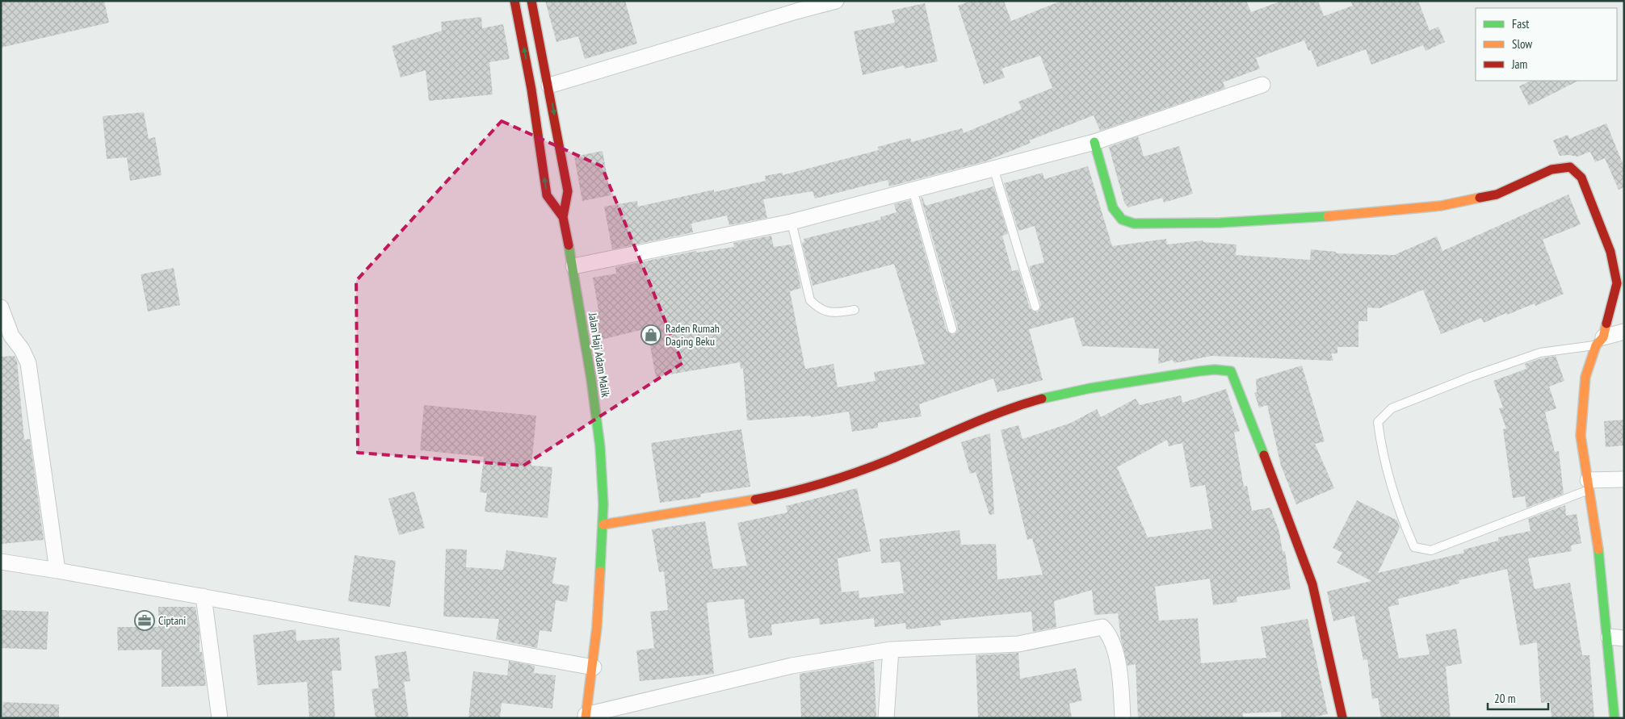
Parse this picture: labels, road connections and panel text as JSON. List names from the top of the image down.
{
  "streets": {
    "street": ["Jalan Haji Adam Malik"]
  },
  "places": {
    "shop": ["Raden Rumah Daging Beku"],
    "office": ["Ciptani"]
  },
  "legend": ["Fast", "Slow", "Jam"],
  "scale_bar": "20 m"
}
